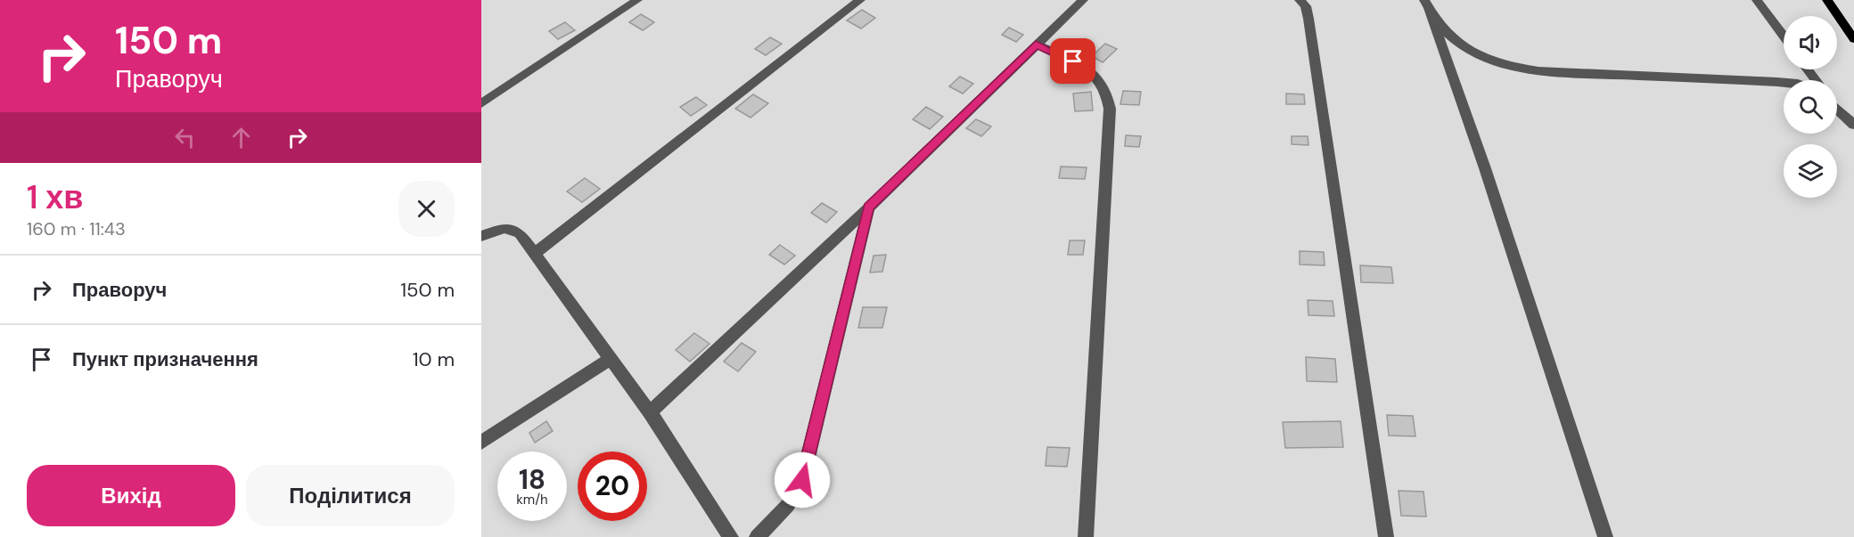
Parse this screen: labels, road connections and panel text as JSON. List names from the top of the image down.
{
  "page": {
    "turn": ["150 m", "Праворуч"],
    "heading": ["1 хв", "160 m · 11:43"],
    "list": [
      {
        "name": "Праворуч",
        "value": "150 m"
      },
      {
        "name": "Пункт призначення",
        "value": "10 m"
      }
    ],
    "speed": "18 km/h",
    "limit": "20",
    "buttons": ["Вихід", "Поділитися"]
  }
}
